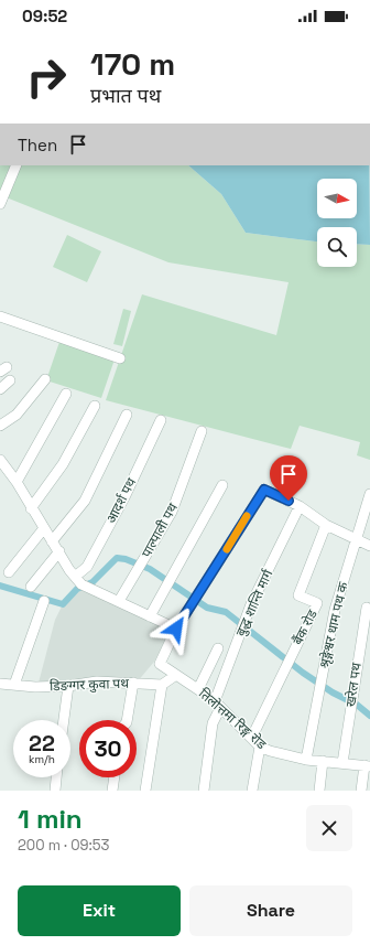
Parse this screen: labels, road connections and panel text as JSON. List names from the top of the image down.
{
  "streets": {
    "street": [
      "आदर्श पथ",
      "पाल्पाली पथ",
      "बुद्ध शान्ति मार्ग",
      "श्रृङ्गेश्वर धाम पथ क",
      "बैंक रोड",
      "डिङग्गर कुवा पथ",
      "खरेल पथ",
      "तिलोत्तमा रिङ्ग रोड"
    ]
  },
  "crossings": [
    ["बुद्ध शान्ति मार्ग", "तिलोत्तमा रिङ्ग रोड"],
    ["श्रृङ्गेश्वर धाम पथ क", "तिलोत्तमा रिङ्ग रोड"],
    ["बैंक रोड", "तिलोत्तमा रिङ्ग रोड"],
    ["खरेल पथ", "तिलोत्तमा रिङ्ग रोड"]
  ],
  "north": "right",
  "page": {
    "status": "09:52",
    "turn": ["170 m", "प्रभात पथ"],
    "then": "Then",
    "speed": "22 km/h",
    "limit": "30",
    "heading": ["1 min", "200 m · 09:53"],
    "buttons": ["Exit", "Share"]
  }
}
